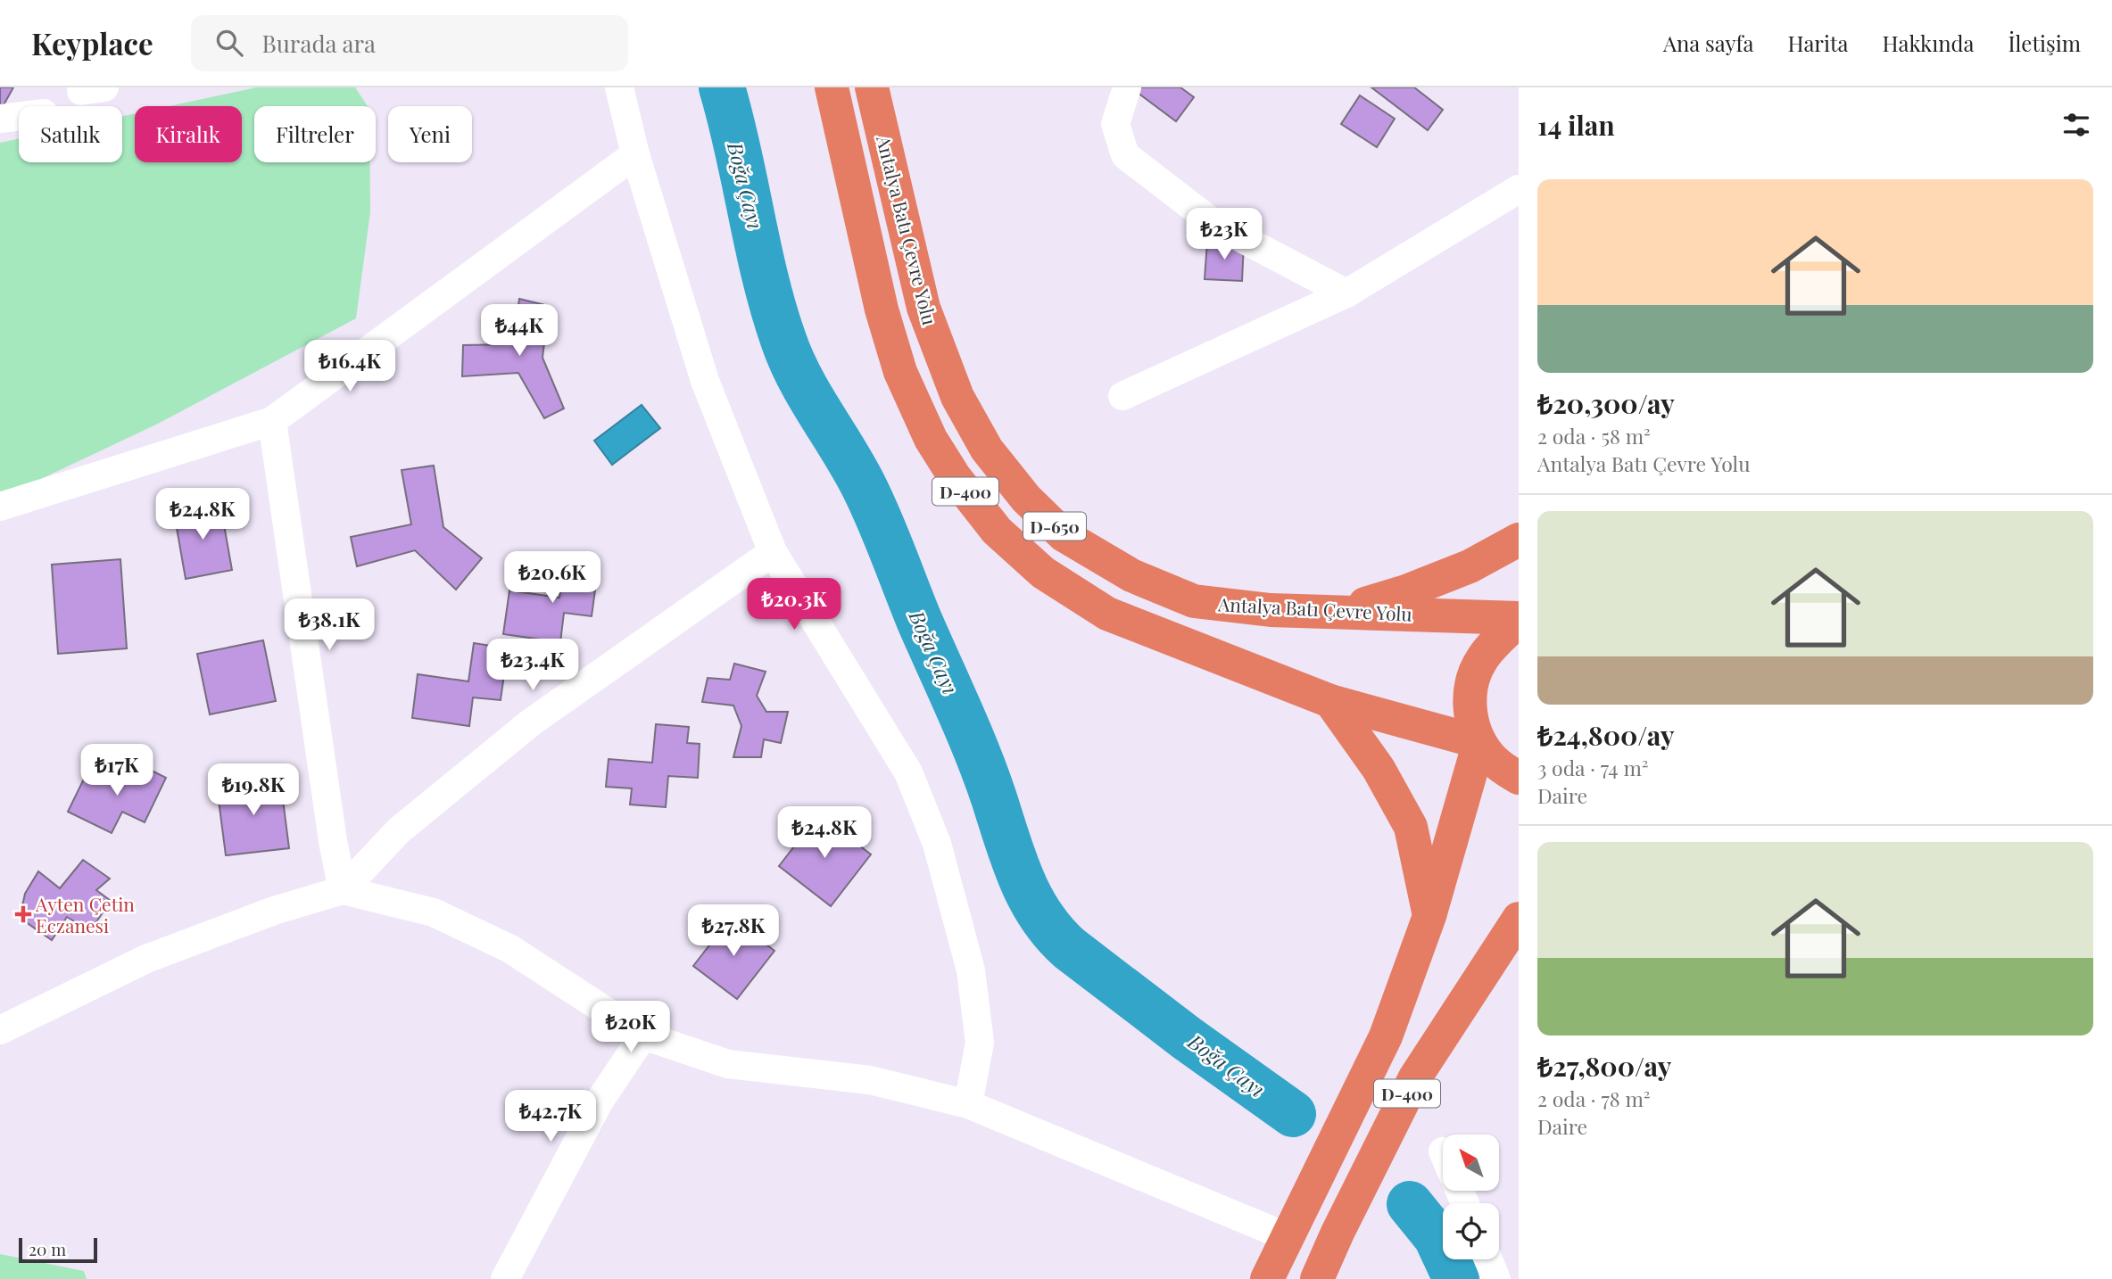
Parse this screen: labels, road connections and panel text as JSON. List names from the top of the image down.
{
  "streets": {
    "highway": ["Antalya Batı Çevre Yolu", "D-400", "D-650"]
  },
  "water": ["Boğa Çayı"],
  "places": {
    "health": ["Ayten Çetin Eczanesi"]
  },
  "scale_bar": "20 m",
  "north": "top left",
  "page": {
    "header": "Keyplace",
    "search": "Burada ara",
    "nav": [
      "Ana sayfa",
      "Harita",
      "Hakkında",
      "İletişim"
    ],
    "heading": "14 ilan",
    "chip": [
      "Satılık",
      "Kiralık",
      "Filtreler",
      "Yeni"
    ],
    "list": [
      {
        "name": "₺20,300/ay",
        "note": "2 oda · 58 m² · Antalya Batı Çevre Yolu"
      },
      {
        "name": "₺24,800/ay",
        "note": "3 oda · 74 m² · Daire"
      },
      {
        "name": "₺27,800/ay",
        "note": "2 oda · 78 m² · Daire"
      }
    ],
    "price": [
      "₺23K",
      "₺44K",
      "₺16.4K",
      "₺24.8K",
      "₺20.6K",
      "₺20.3K",
      "₺38.1K",
      "₺23.4K",
      "₺17K",
      "₺19.8K",
      "₺24.8K",
      "₺27.8K",
      "₺20K",
      "₺42.7K"
    ],
    "scale": "20 m"
  }
}
